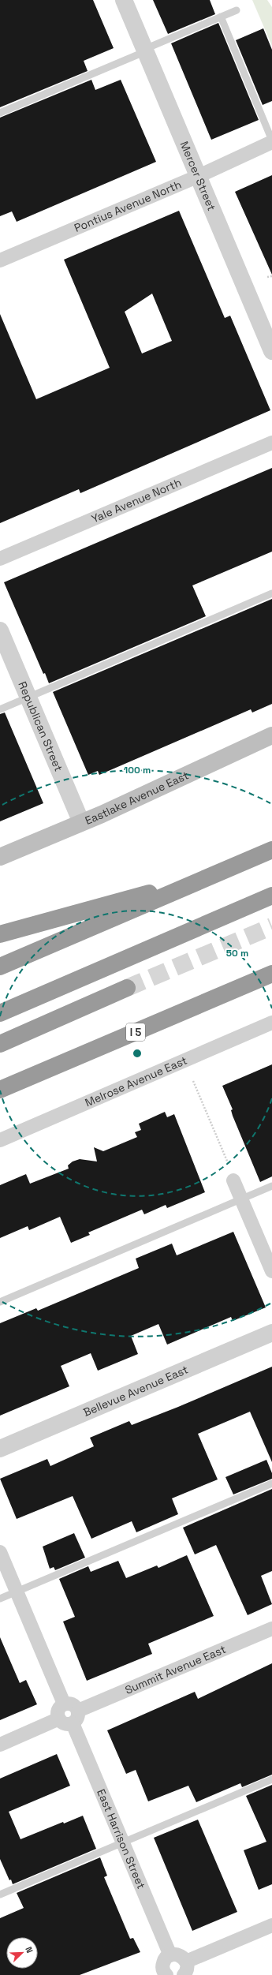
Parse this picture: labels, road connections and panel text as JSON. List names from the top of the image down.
{
  "streets": {
    "highway": ["I 5"],
    "main road": ["Eastlake Avenue East"],
    "street": [
      "Mercer Street",
      "Pontius Avenue North",
      "Yale Avenue North",
      "Republican Street",
      "Melrose Avenue East",
      "Bellevue Avenue East",
      "Summit Avenue East",
      "East Harrison Street"
    ]
  },
  "crossings": [
    ["Mercer Street", "Pontius Avenue North"],
    ["Republican Street", "Eastlake Avenue East"],
    ["Summit Avenue East", "East Harrison Street"]
  ],
  "north": "top right",
  "rings": ["100 m", "50 m"]
}
